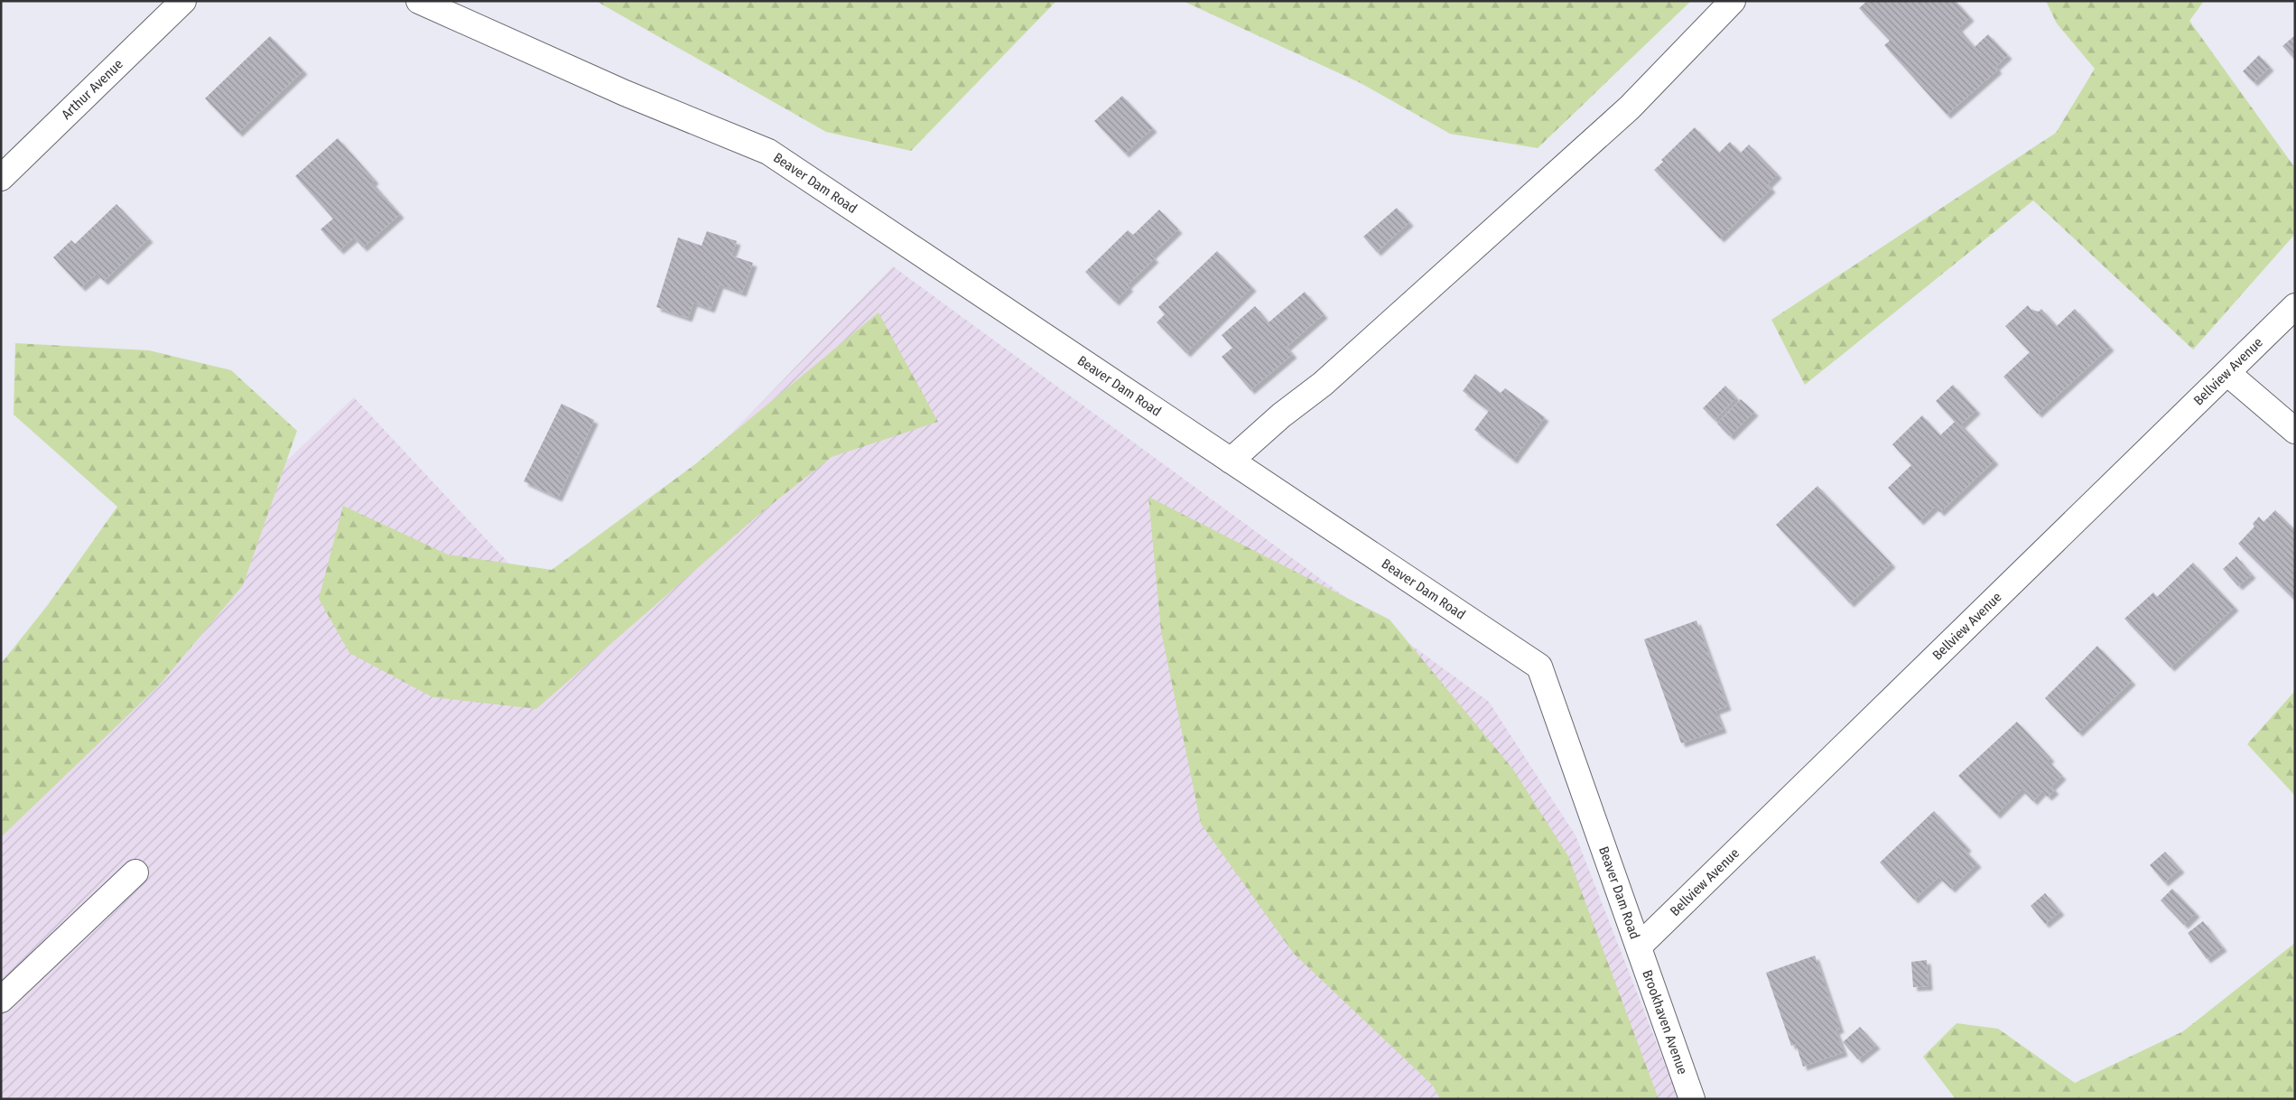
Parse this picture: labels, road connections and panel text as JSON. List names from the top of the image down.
{
  "streets": {
    "street": [
      "Arthur Avenue",
      "Beaver Dam Road",
      "Bellview Avenue",
      "Brookhaven Avenue"
    ]
  },
  "crossings": [
    ["Beaver Dam Road", "Bellview Avenue"],
    ["Beaver Dam Road", "Brookhaven Avenue"],
    ["Bellview Avenue", "Brookhaven Avenue"]
  ]
}
